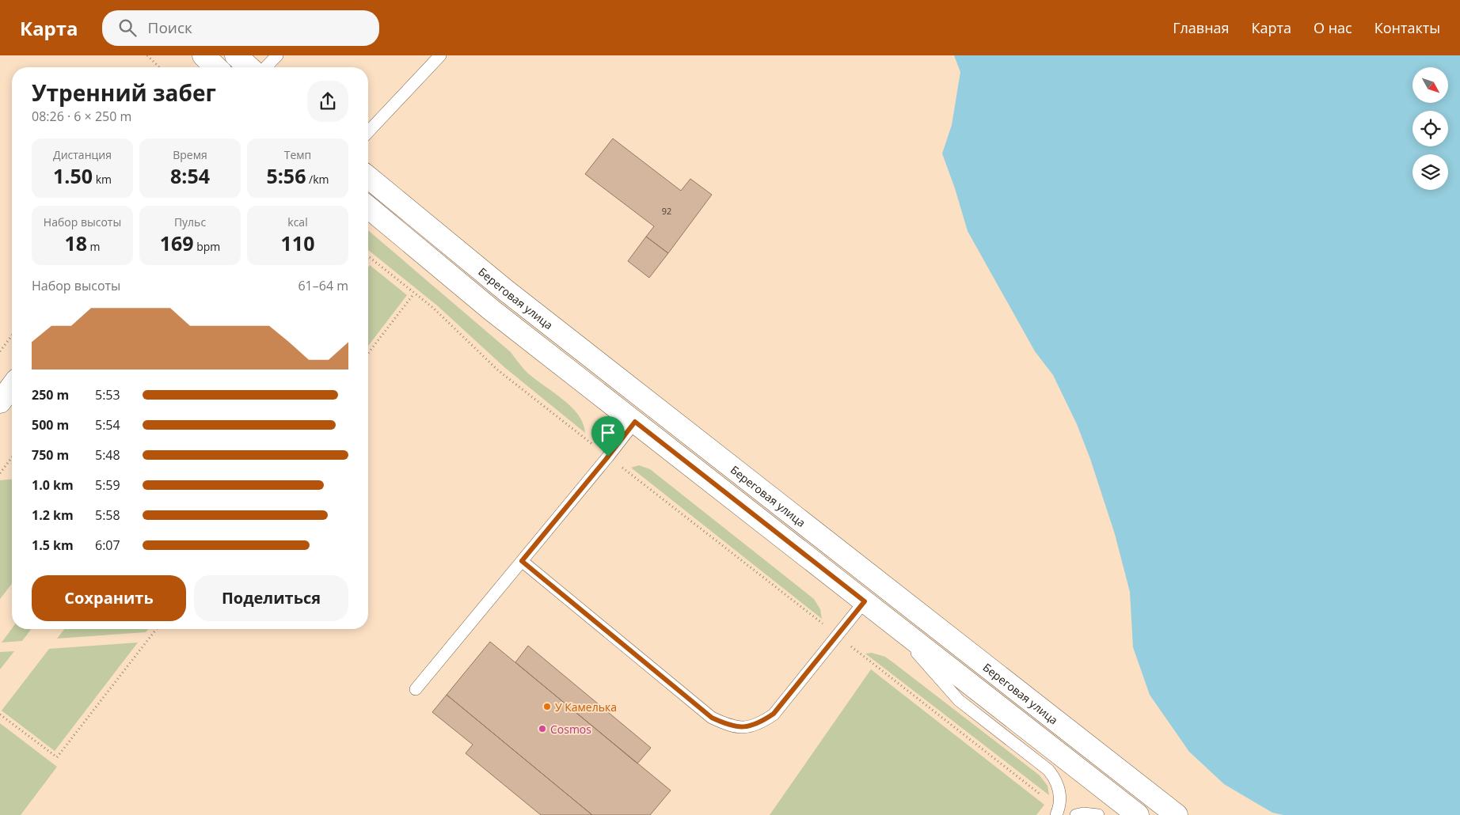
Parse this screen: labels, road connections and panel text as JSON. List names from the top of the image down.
{
  "streets": {
    "main road": ["Береговая улица"]
  },
  "places": ["У Камелька", "Cosmos"],
  "house_numbers": ["92"],
  "north": "bottom right",
  "page": {
    "header": "Карта",
    "search": "Поиск",
    "nav": [
      "Главная",
      "Карта",
      "О нас",
      "Контакты"
    ],
    "heading": ["Утренний забег", "08:26 · 6 × 250 m"],
    "stats": [
      ["Дистанция", "1.50 km"],
      ["Время", "8:54"],
      ["Темп", "5:56 /km"],
      ["Набор высоты", "18 m"],
      ["Пульс", "169 bpm"],
      ["kcal", "110"]
    ],
    "chart": ["Набор высоты", "61–64 m"],
    "list": [
      {
        "name": "250 m",
        "note": "5:53"
      },
      {
        "name": "500 m",
        "note": "5:54"
      },
      {
        "name": "750 m",
        "note": "5:48"
      },
      {
        "name": "1.0 km",
        "note": "5:59"
      },
      {
        "name": "1.2 km",
        "note": "5:58"
      },
      {
        "name": "1.5 km",
        "note": "6:07"
      }
    ],
    "buttons": ["Сохранить", "Поделиться"]
  }
}
